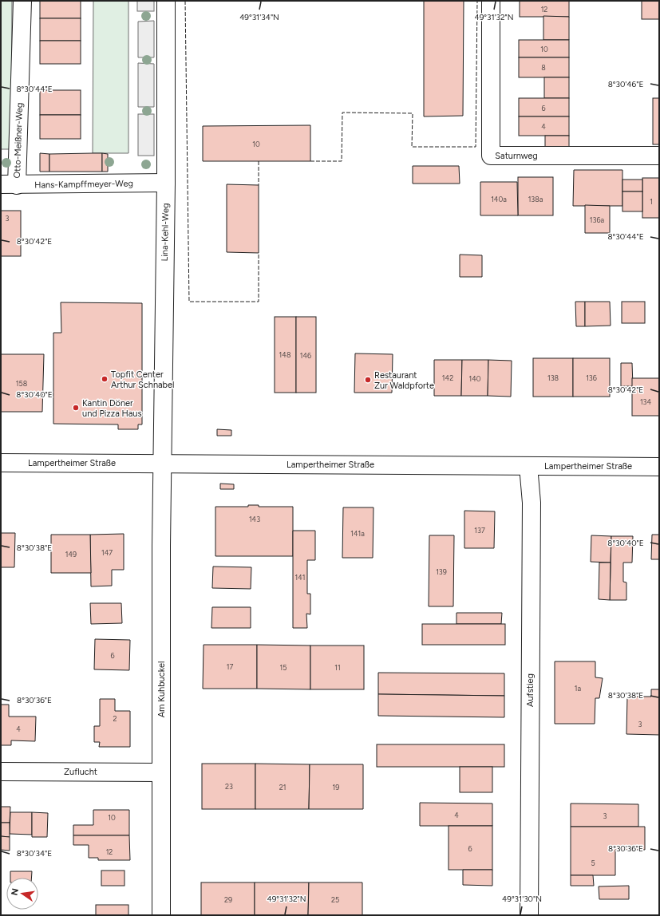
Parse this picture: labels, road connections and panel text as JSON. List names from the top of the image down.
{
  "streets": {
    "street": [
      "Otto-Meißner-Weg",
      "Saturnweg",
      "Hans-Kampffmeyer-Weg",
      "Lina-Kehl-Weg",
      "Lampertheimer Straße",
      "Am Kuhbuckel",
      "Aufstieg",
      "Zuflucht"
    ]
  },
  "crossings": [
    ["Otto-Meißner-Weg", "Hans-Kampffmeyer-Weg"],
    ["Hans-Kampffmeyer-Weg", "Lina-Kehl-Weg"],
    ["Lina-Kehl-Weg", "Lampertheimer Straße"],
    ["Lina-Kehl-Weg", "Am Kuhbuckel"],
    ["Lampertheimer Straße", "Am Kuhbuckel"],
    ["Lampertheimer Straße", "Aufstieg"],
    ["Am Kuhbuckel", "Zuflucht"]
  ],
  "places": ["Topfit Center Arthur Schnabel", "Restaurant Zur Waldpforte", "Kantin Döner und Pizza Haus"],
  "house_numbers": [
    "12",
    "10",
    "8",
    "6",
    "4",
    "10",
    "140a",
    "138a",
    "1",
    "3",
    "136a",
    "148",
    "146",
    "142",
    "138",
    "136",
    "140",
    "158",
    "134",
    "143",
    "137",
    "141a",
    "147",
    "149",
    "139",
    "141",
    "6",
    "17",
    "15",
    "11",
    "1a",
    "2",
    "3",
    "4",
    "23",
    "21",
    "19",
    "4",
    "3",
    "10",
    "6",
    "12",
    "5",
    "29",
    "25"
  ],
  "north": "left",
  "coordinates": [
    "49°31'34\"N",
    "49°31'32\"N",
    "8°30'46\"E",
    "8°30'44\"E",
    "8°30'42\"E",
    "8°30'40\"E",
    "8°30'38\"E",
    "8°30'36\"E",
    "8°30'34\"E",
    "49°31'30\"N"
  ]
}
